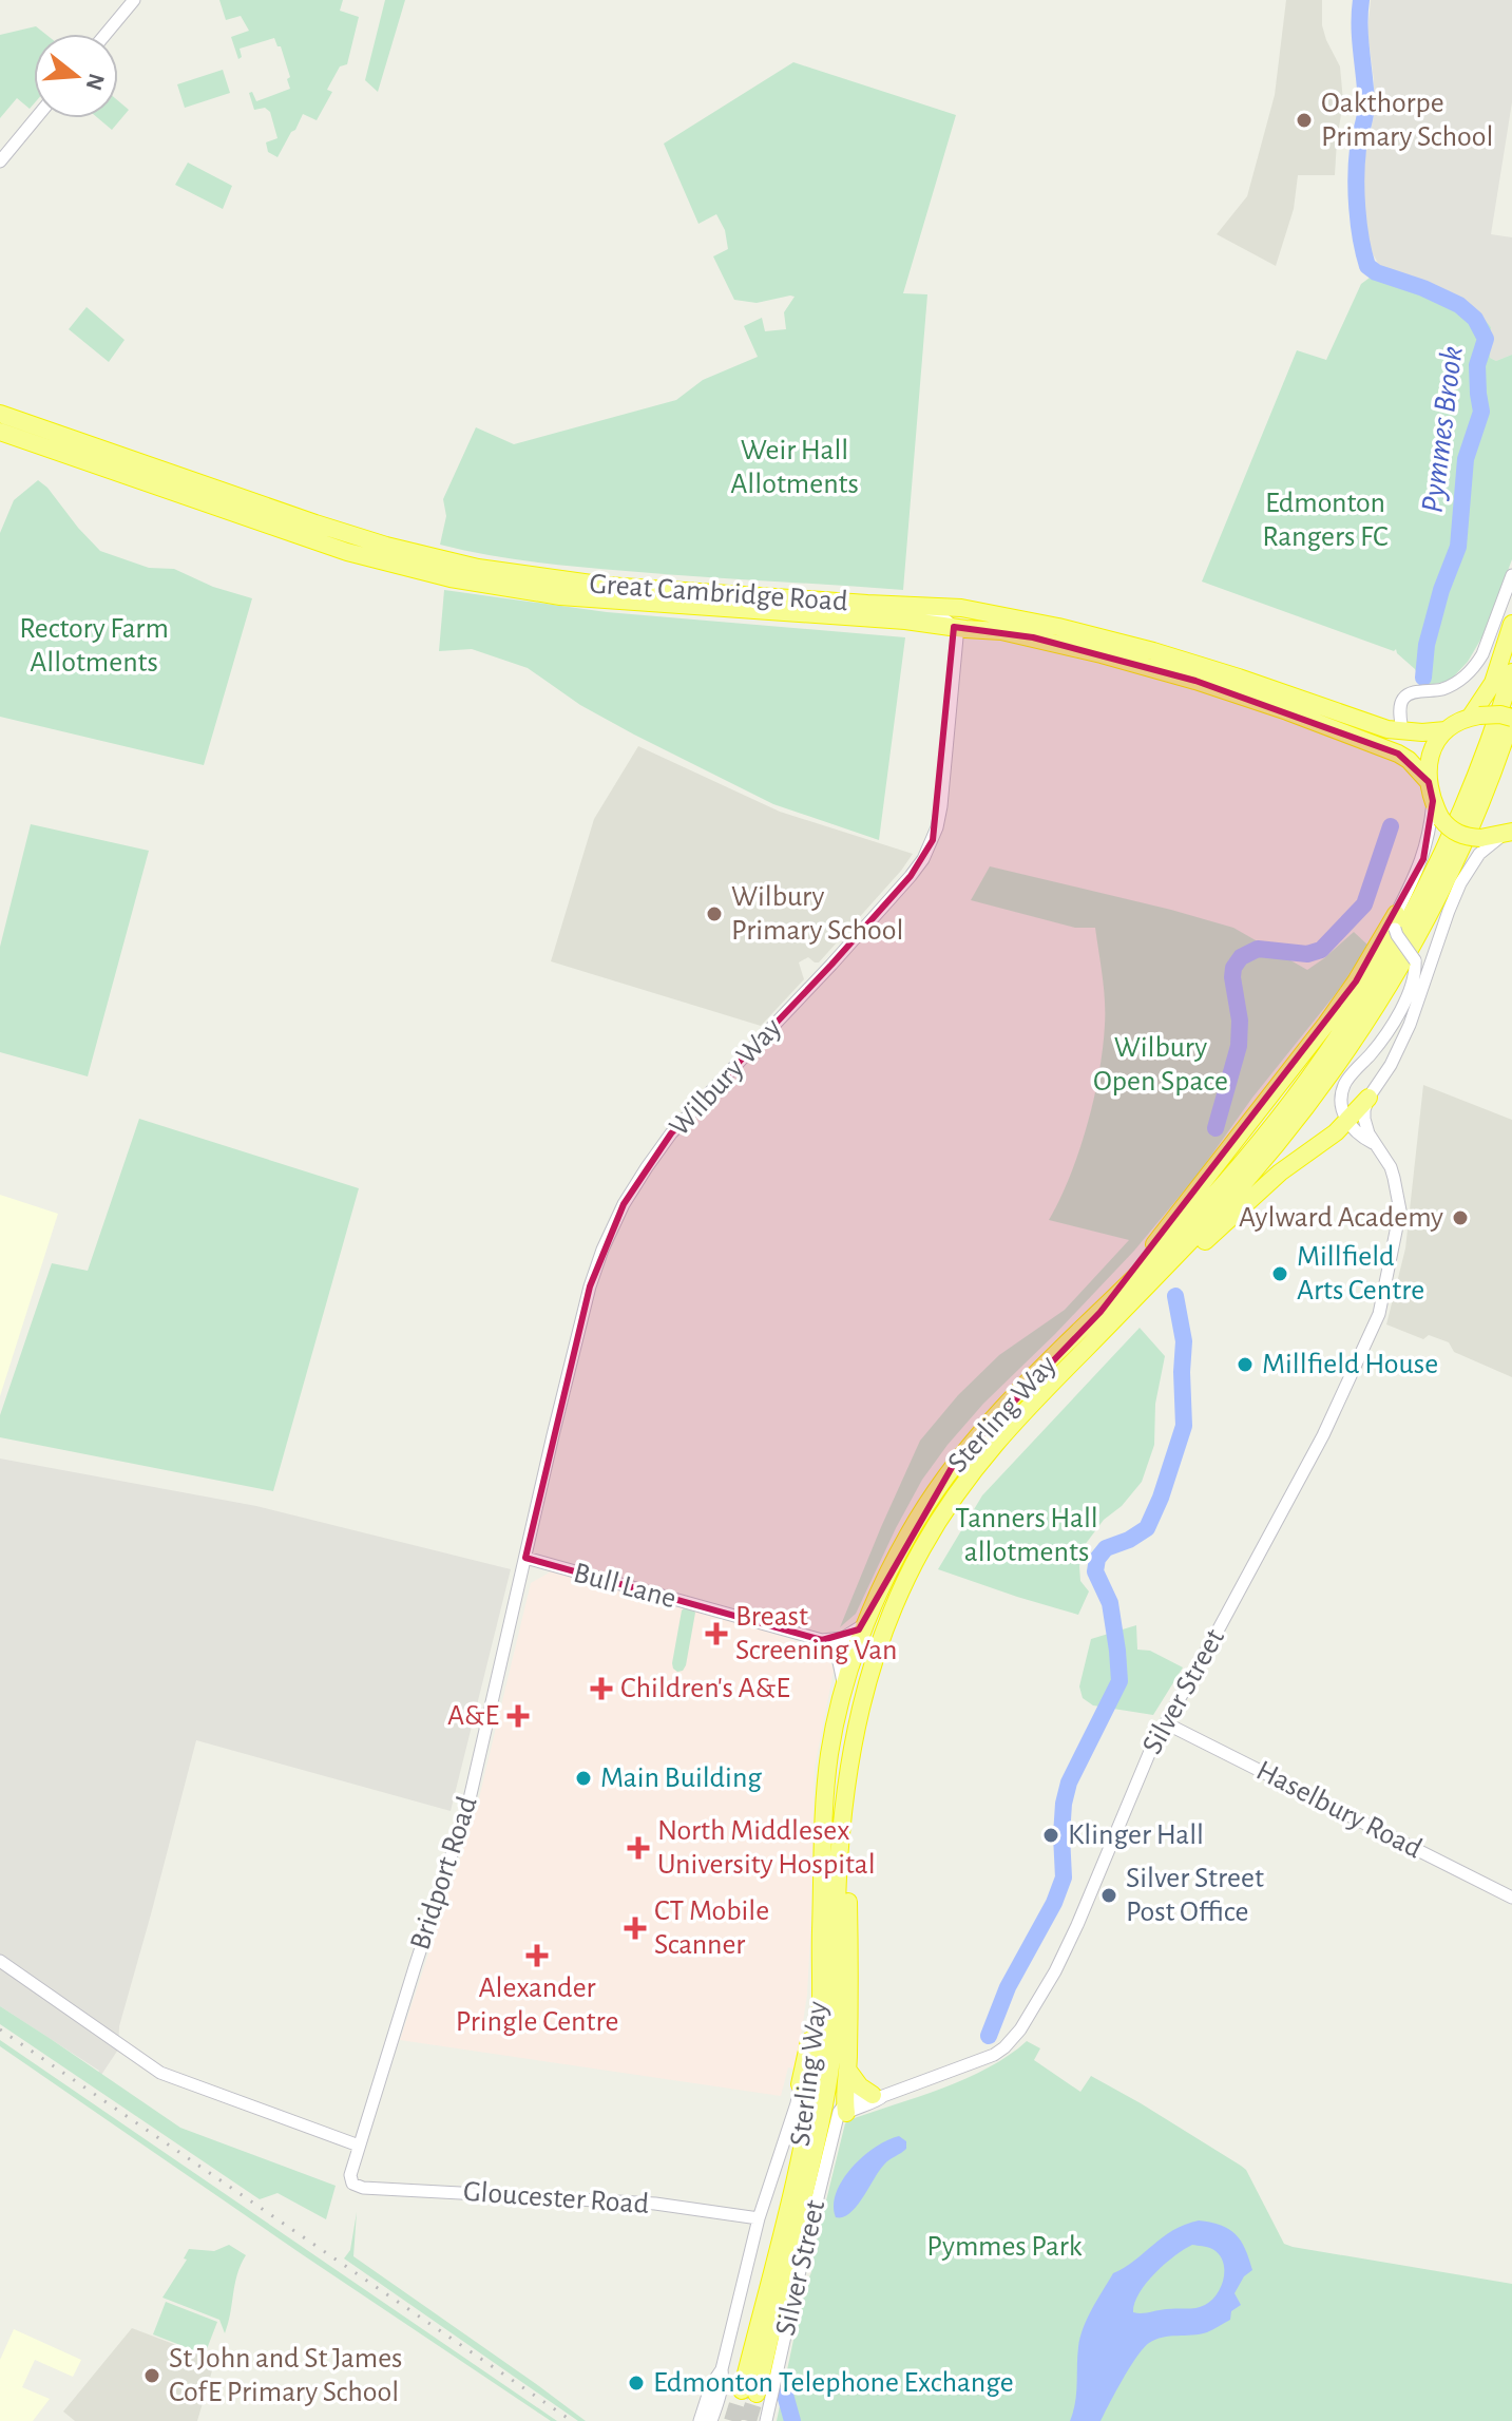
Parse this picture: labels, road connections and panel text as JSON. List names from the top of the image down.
{
  "streets": {
    "highway": ["Great Cambridge Road", "Sterling Way"],
    "street": [
      "Wilbury Way",
      "Bull Lane",
      "Silver Street",
      "Haselbury Road",
      "Bridport Road",
      "Gloucester Road"
    ]
  },
  "crossings": [
    ["Great Cambridge Road", "Wilbury Way"],
    ["Wilbury Way", "Bull Lane"],
    ["Wilbury Way", "Bridport Road"],
    ["Sterling Way", "Gloucester Road"],
    ["Bull Lane", "Bridport Road"],
    ["Silver Street", "Haselbury Road"],
    ["Bridport Road", "Gloucester Road"]
  ],
  "water": ["Pymmes Brook"],
  "parks": [
    "Weir Hall Allotments",
    "Edmonton Rangers FC",
    "Rectory Farm Allotments",
    "Wilbury Open Space",
    "Tanners Hall allotments",
    "Pymmes Park"
  ],
  "places": {
    "other": [
      "Oakthorpe Primary School",
      "Wilbury Primary School",
      "Aylward Academy",
      "Millfield Arts Centre",
      "Millfield House",
      "Main Building",
      "Klinger Hall",
      "Silver Street Post Office",
      "St John and St James CofE Primary School",
      "Edmonton Telephone Exchange"
    ],
    "health": [
      "Breast Screening Van",
      "Children's A&E",
      "A&E",
      "North Middlesex University Hospital",
      "CT Mobile Scanner",
      "Alexander Pringle Centre"
    ]
  },
  "north": "right"
}
